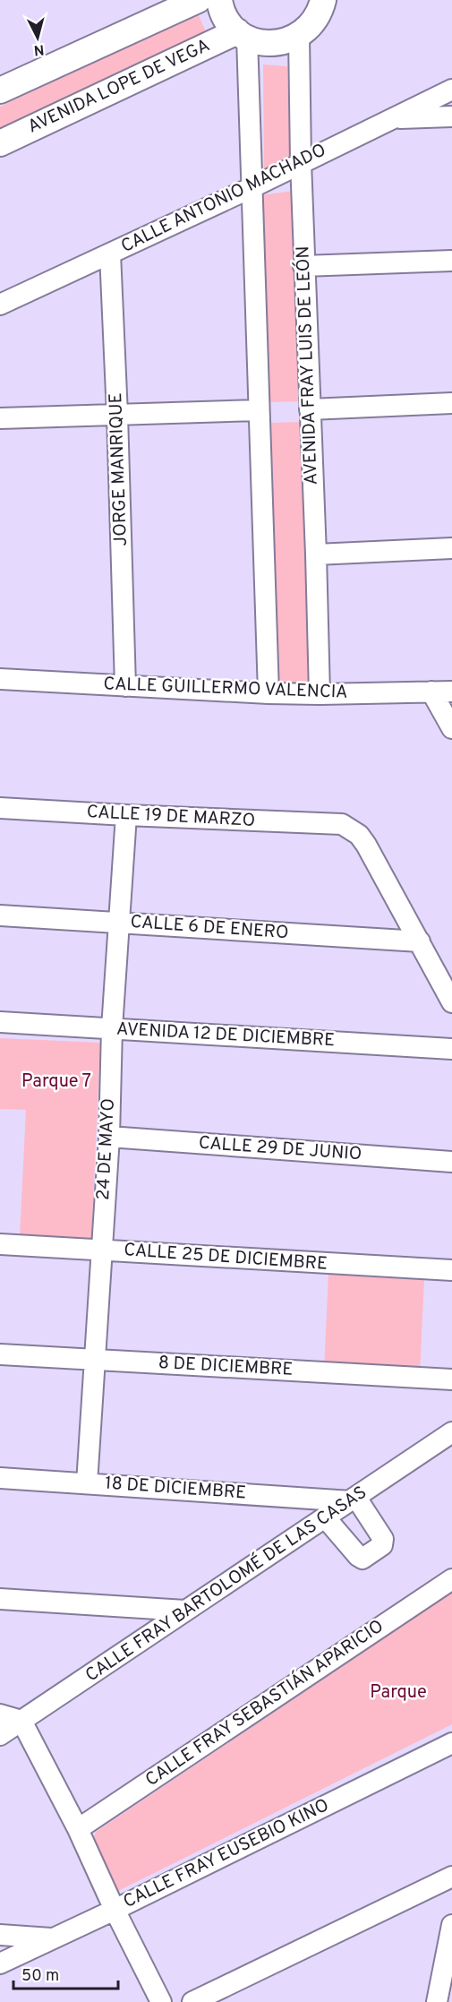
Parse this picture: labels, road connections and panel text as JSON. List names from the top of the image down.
{
  "streets": {
    "main road": ["AVENIDA LOPE DE VEGA"],
    "street": [
      "CALLE ANTONIO MACHADO",
      "AVENIDA FRAY LUIS DE LEÓN",
      "JORGE MANRIQUE",
      "CALLE GUILLERMO VALENCIA",
      "CALLE 19 DE MARZO",
      "CALLE 6 DE ENERO",
      "AVENIDA 12 DE DICIEMBRE",
      "24 DE MAYO",
      "CALLE 29 DE JUNIO",
      "CALLE 25 DE DICIEMBRE",
      "8 DE DICIEMBRE",
      "18 DE DICIEMBRE",
      "CALLE FRAY BARTOLOMÉ DE LAS CASAS",
      "CALLE FRAY SEBASTIÁN APARICIO",
      "CALLE FRAY EUSEBIO KINO"
    ]
  },
  "crossings": [
    ["CALLE ANTONIO MACHADO", "AVENIDA FRAY LUIS DE LEÓN"],
    ["CALLE ANTONIO MACHADO", "JORGE MANRIQUE"],
    ["AVENIDA FRAY LUIS DE LEÓN", "CALLE GUILLERMO VALENCIA"],
    ["JORGE MANRIQUE", "CALLE GUILLERMO VALENCIA"],
    ["CALLE 19 DE MARZO", "CALLE 6 DE ENERO"],
    ["CALLE 19 DE MARZO", "24 DE MAYO"],
    ["CALLE 6 DE ENERO", "24 DE MAYO"],
    ["AVENIDA 12 DE DICIEMBRE", "24 DE MAYO"],
    ["24 DE MAYO", "CALLE 29 DE JUNIO"],
    ["24 DE MAYO", "CALLE 25 DE DICIEMBRE"],
    ["24 DE MAYO", "8 DE DICIEMBRE"],
    ["24 DE MAYO", "18 DE DICIEMBRE"],
    ["18 DE DICIEMBRE", "CALLE FRAY BARTOLOMÉ DE LAS CASAS"]
  ],
  "parks": ["Parque 7", "Parque"],
  "scale_bar": "50 m",
  "north": "bottom"
}
